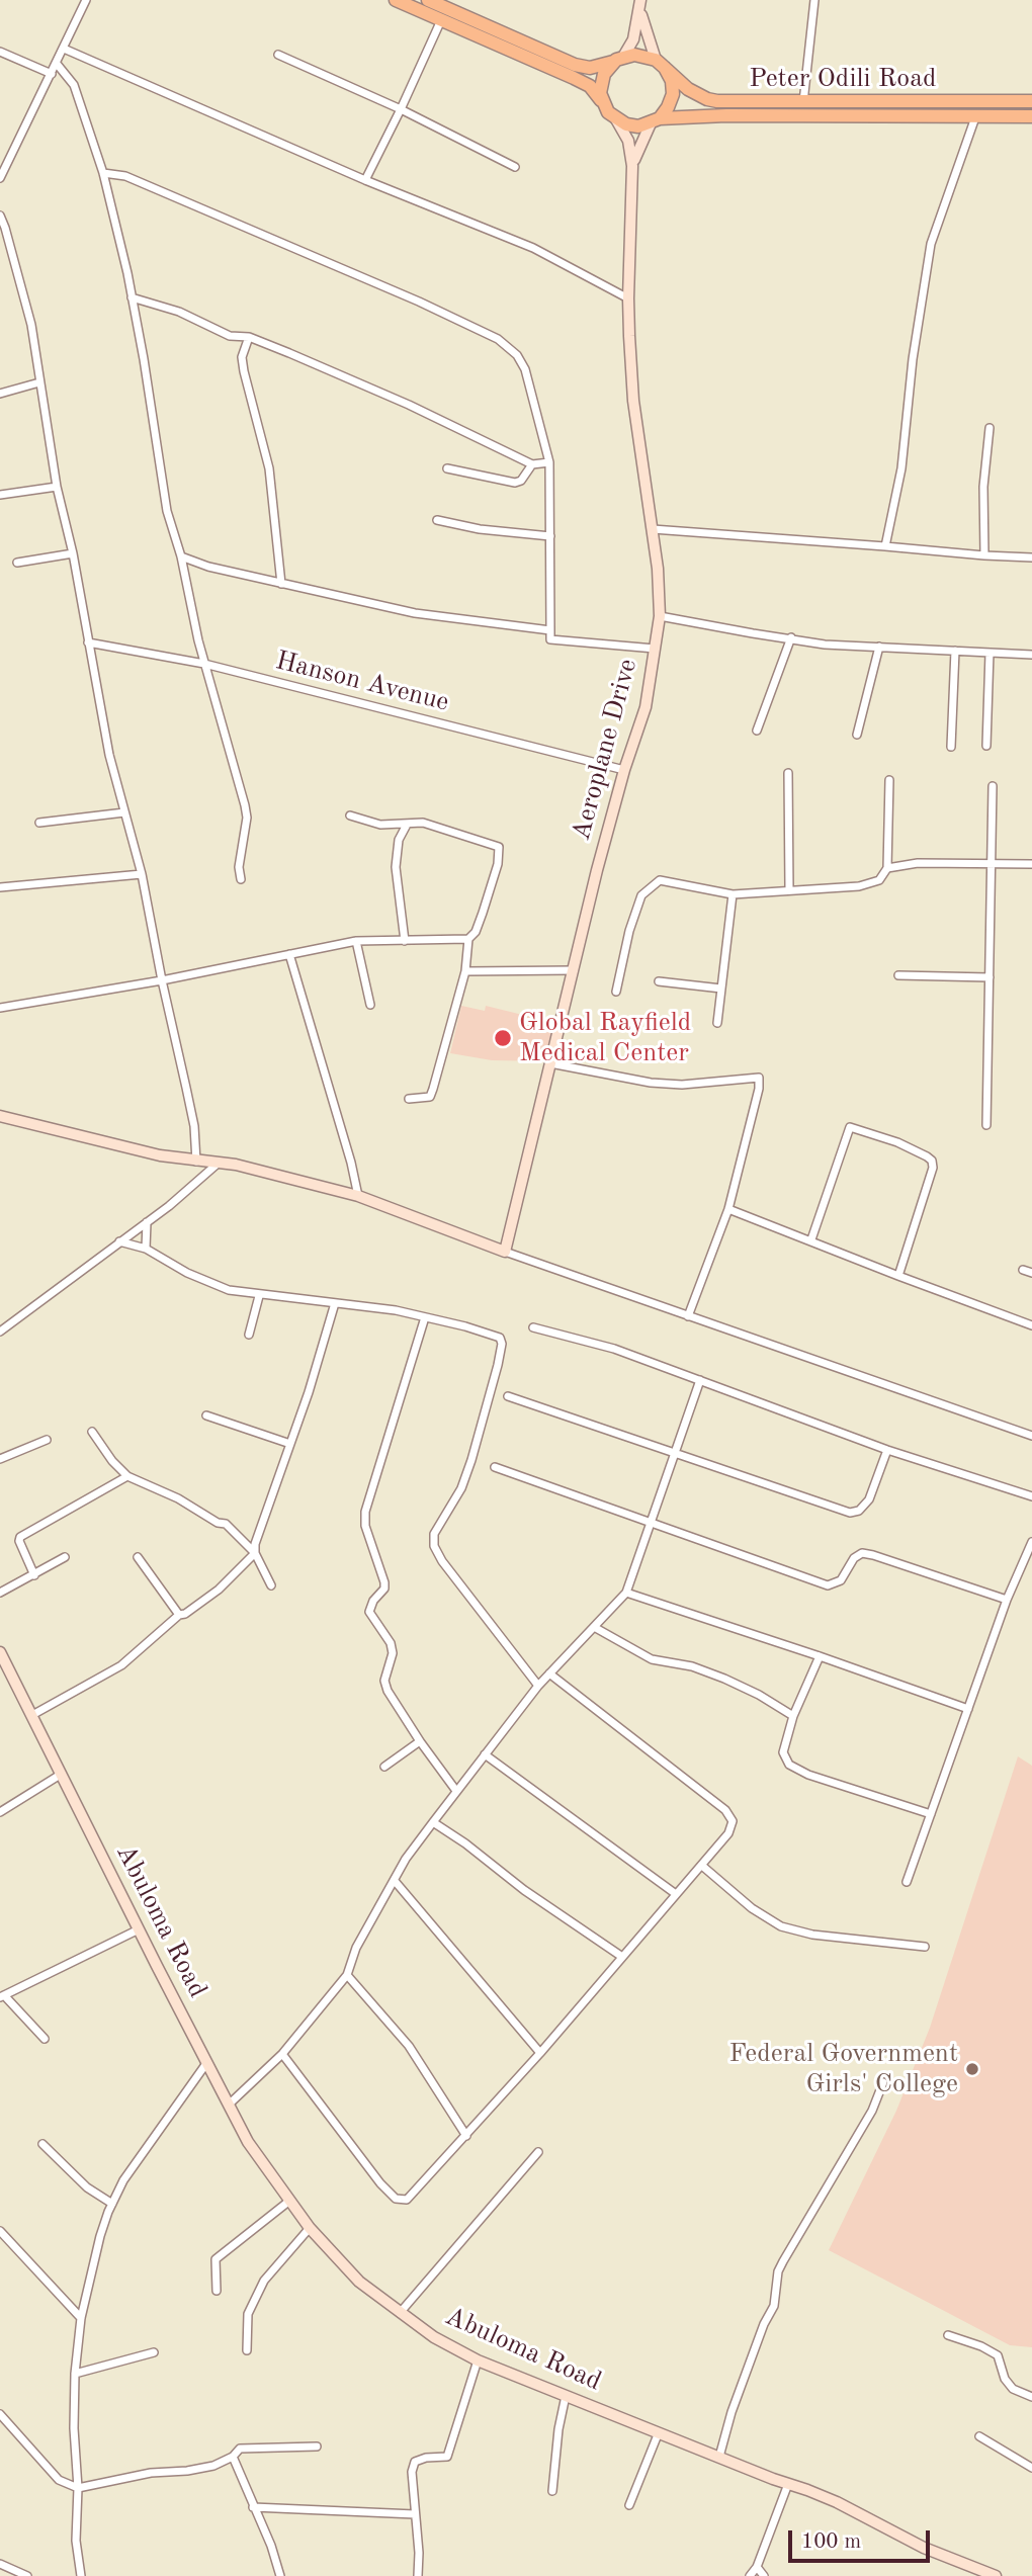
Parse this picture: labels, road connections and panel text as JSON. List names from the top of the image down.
{
  "streets": {
    "main road": ["Peter Odili Road"],
    "street": ["Hanson Avenue", "Aeroplane Drive", "Abuloma Road"]
  },
  "crossings": [
    ["Hanson Avenue", "Aeroplane Drive"]
  ],
  "places": ["Global Rayfield Medical Center", "Federal Government Girls' College"],
  "scale_bar": "100 m"
}
